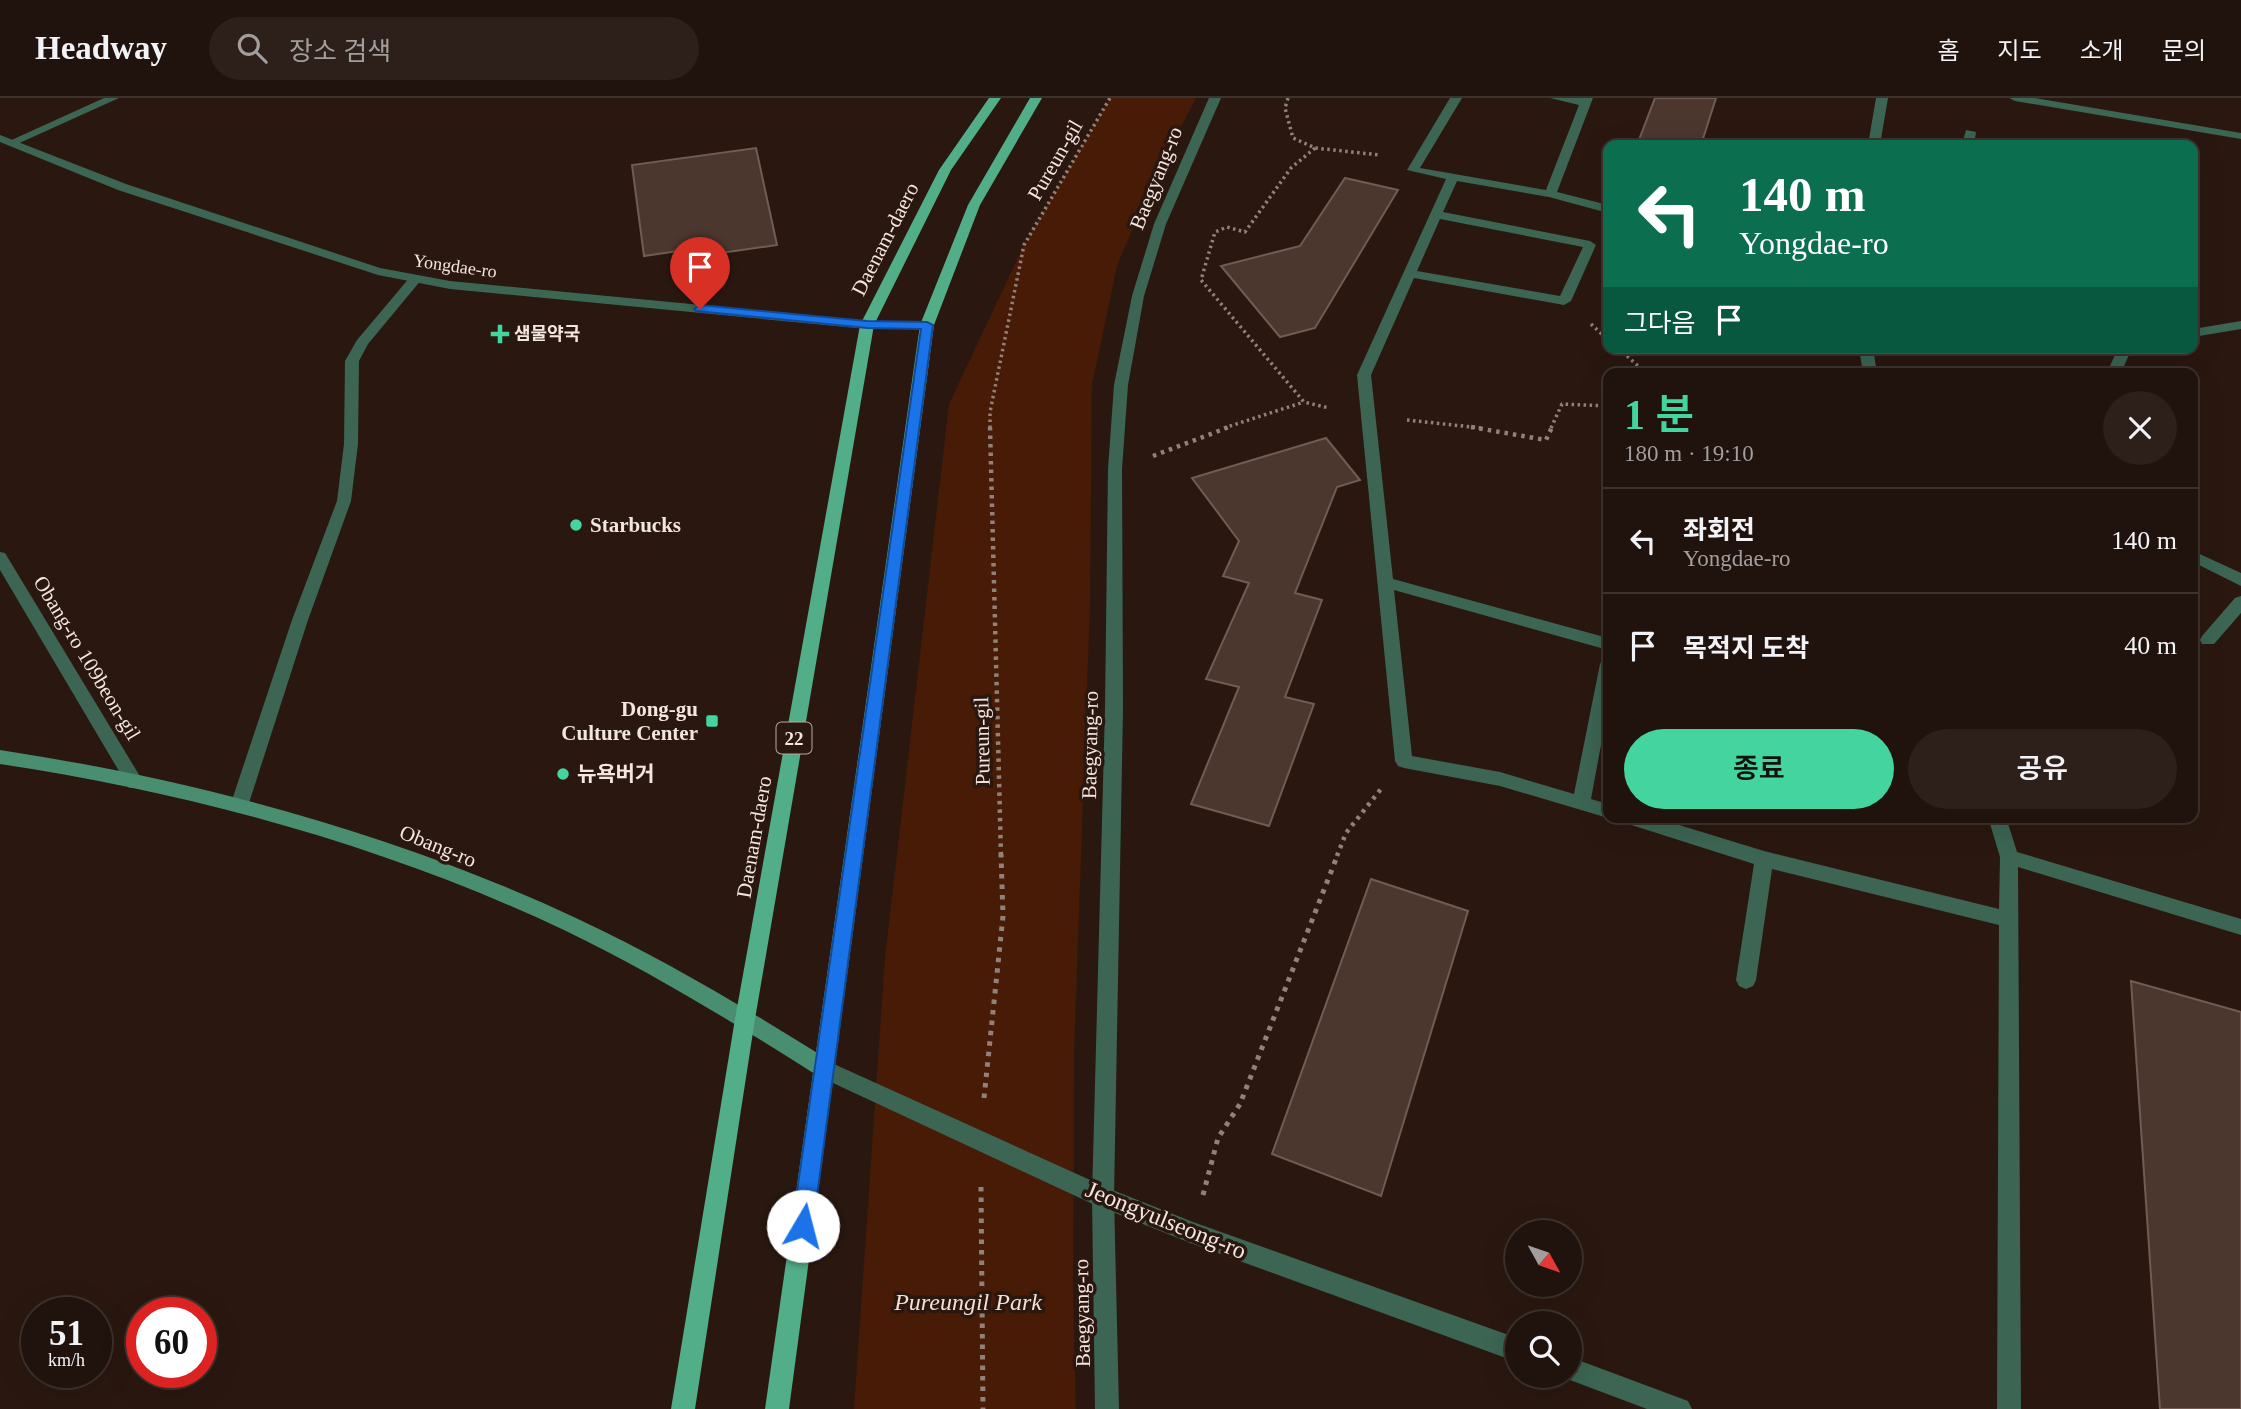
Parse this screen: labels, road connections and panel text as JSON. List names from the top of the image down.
{
  "streets": {
    "main road": ["Daenam-daero", "22", "Obang-ro"],
    "street": [
      "Baegyang-ro",
      "Yongdae-ro",
      "Obang-ro 109beon-gil",
      "Jeongyulseong-ro"
    ],
    "path": ["Pureun-gil"]
  },
  "crossings": [
    ["Pureun-gil", "Jeongyulseong-ro"],
    ["Baegyang-ro", "Jeongyulseong-ro"],
    ["Daenam-daero", "Yongdae-ro"],
    ["Daenam-daero", "Obang-ro"],
    ["Obang-ro 109beon-gil", "Obang-ro"],
    ["Obang-ro", "Jeongyulseong-ro"]
  ],
  "parks": ["Pureungil Park"],
  "places": {
    "health": ["샘물약국"],
    "other": ["Starbucks", "뉴욕버거"],
    "transit": ["Dong-gu Culture Center"]
  },
  "north": "bottom right",
  "page": {
    "header": "Headway",
    "search": "장소 검색",
    "nav": [
      "홈",
      "지도",
      "소개",
      "문의"
    ],
    "turn": ["140 m", "Yongdae-ro"],
    "then": "그다음",
    "heading": ["1 분", "180 m · 19:10"],
    "list": [
      {
        "name": "좌회전",
        "note": "Yongdae-ro",
        "value": "140 m"
      },
      {
        "name": "목적지 도착",
        "value": "40 m"
      }
    ],
    "buttons": ["종료", "공유"],
    "speed": "51 km/h",
    "limit": "60"
  }
}
